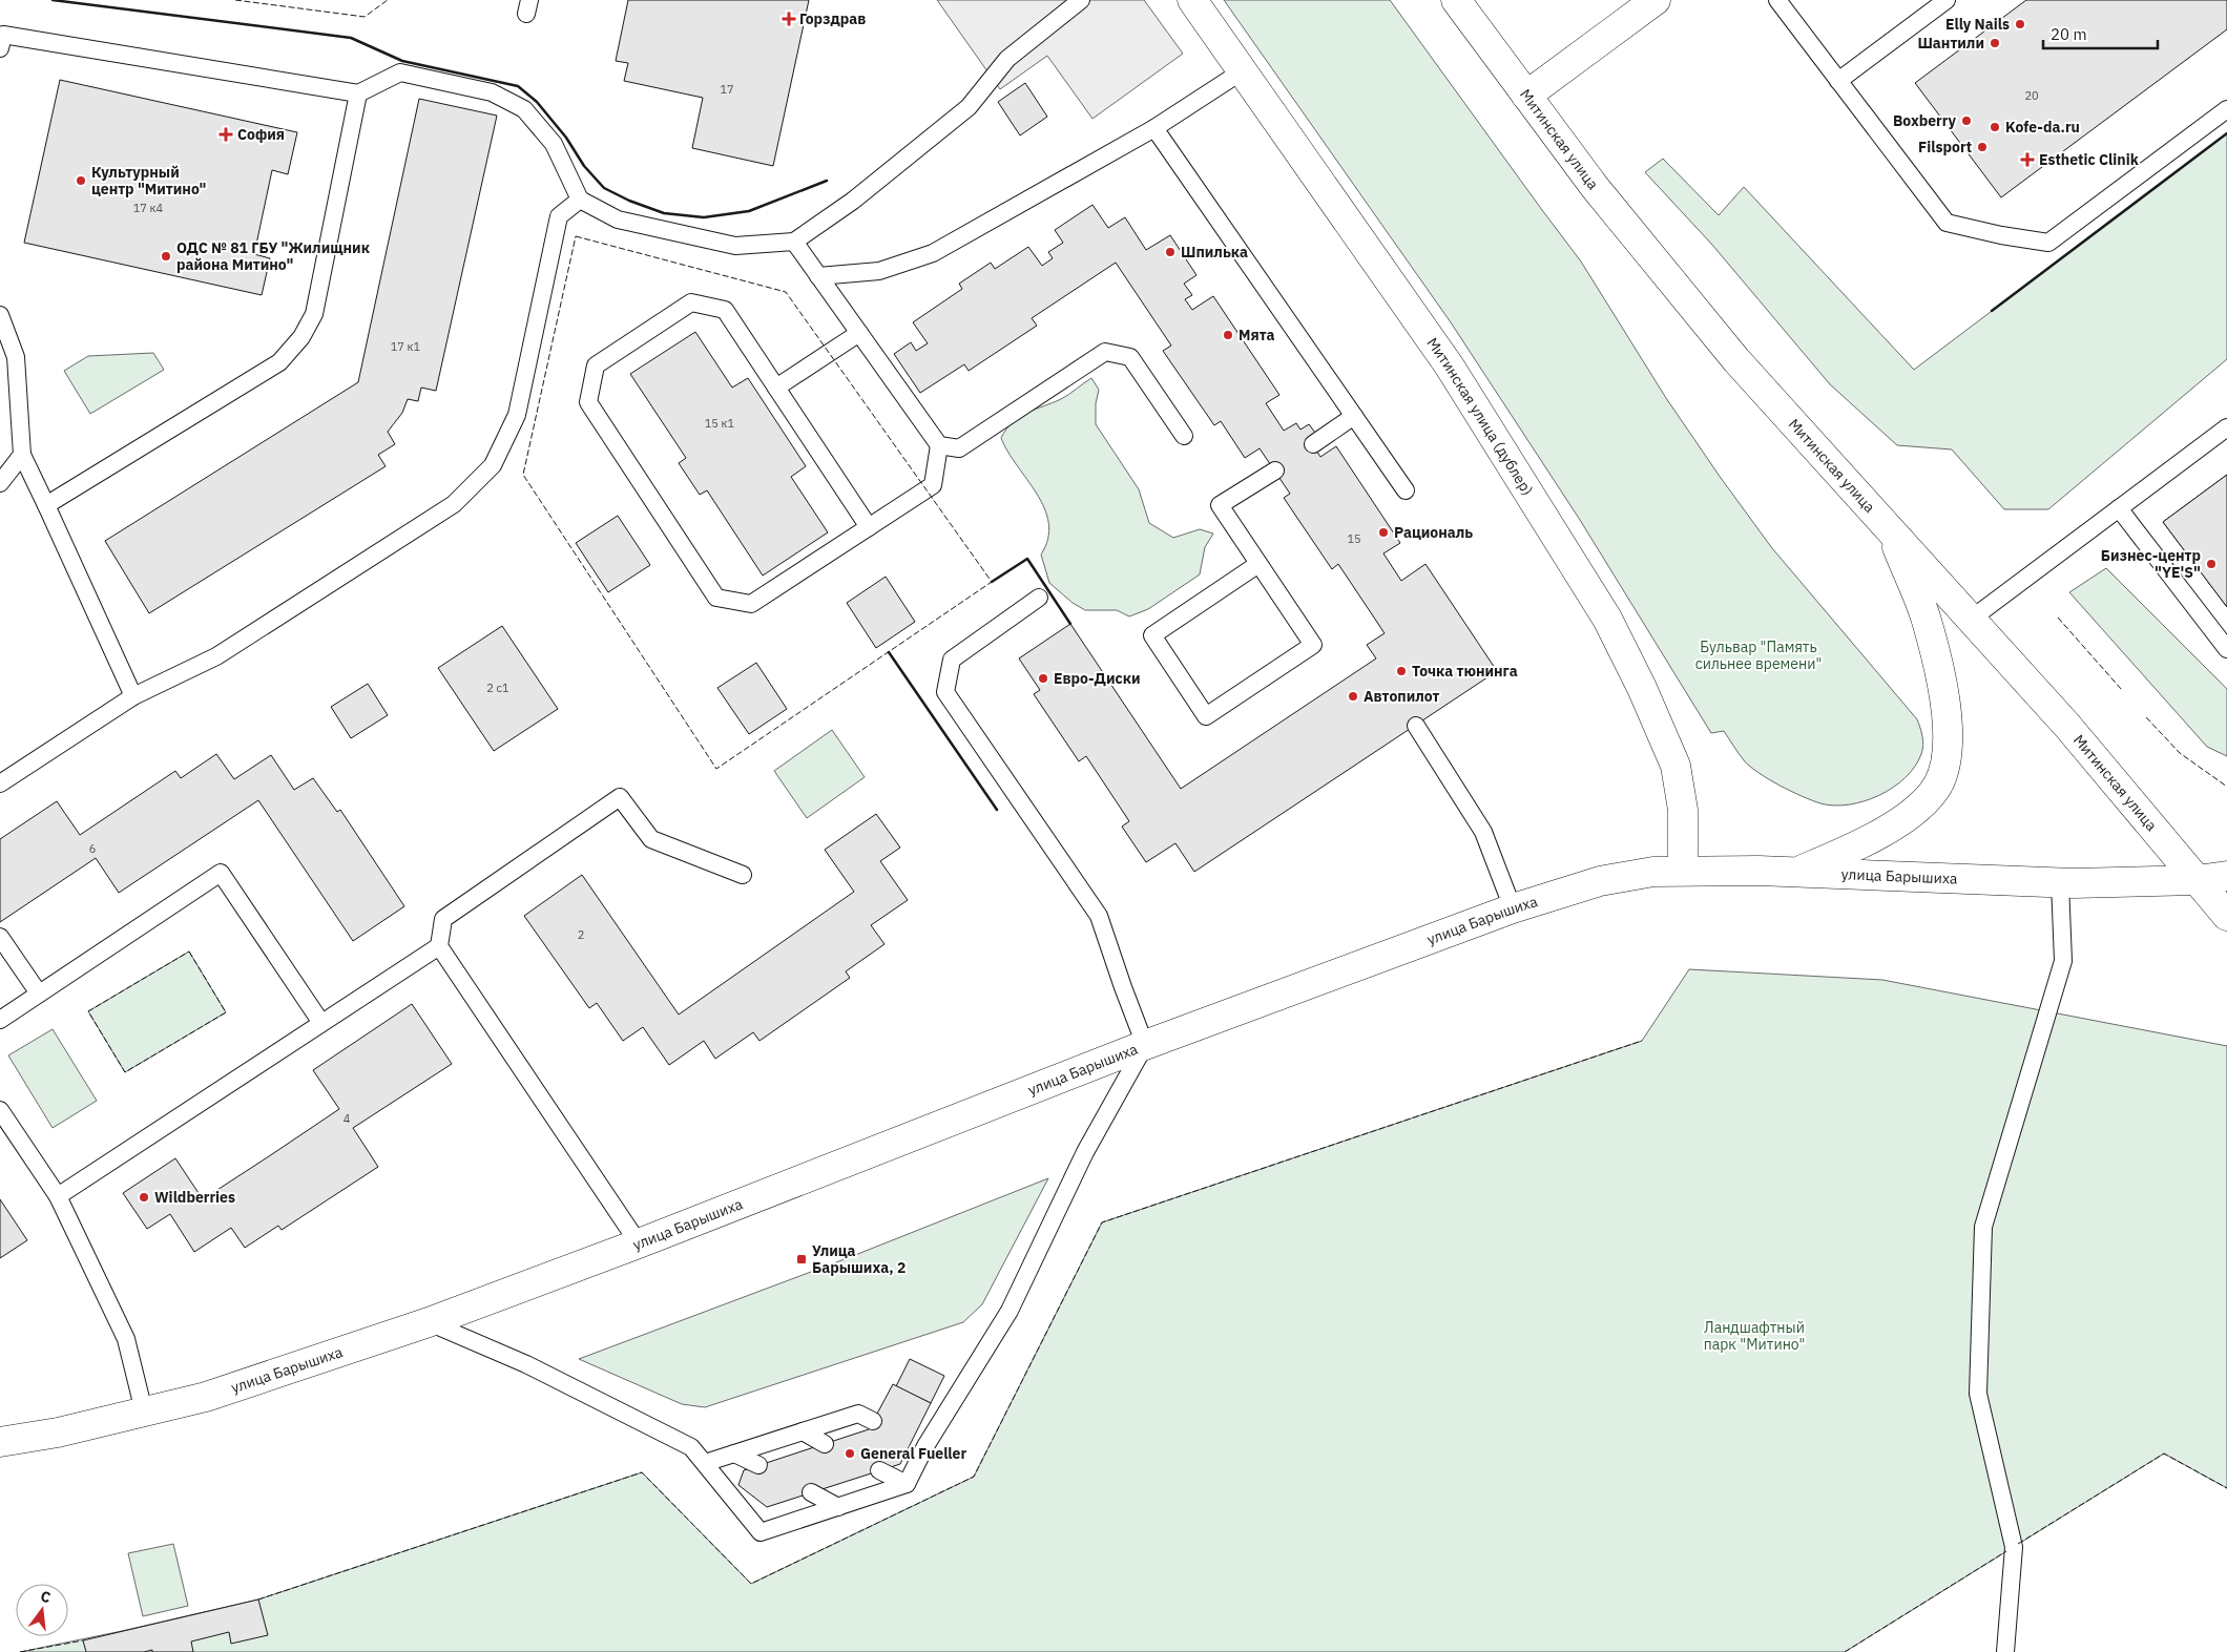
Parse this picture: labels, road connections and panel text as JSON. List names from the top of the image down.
{
  "streets": {
    "main road": ["Митинская улица", "Митинская улица (дублер)", "улица Барышиха"]
  },
  "crossings": [
    ["Митинская улица", "улица Барышиха"],
    ["Митинская улица (дублер)", "улица Барышиха"]
  ],
  "parks": ["Бульвар \"Память сильнее времени\"", "Ландшафтный парк \"Митино\""],
  "places": {
    "health": ["Горздрав", "София", "Esthetic Clinik"],
    "other": [
      "Elly Nails",
      "Шантили",
      "Boxberry",
      "Kofe-da.ru",
      "Filsport",
      "Культурный центр \"Митино\"",
      "Шпилька",
      "ОДС № 81 ГБУ \"Жилищник района Митино\"",
      "Мята",
      "Рациональ",
      "Бизнес-центр \"YE'S\"",
      "Точка тюнинга",
      "Евро-Диски",
      "Автопилот",
      "Wildberries",
      "General Fueller"
    ],
    "transit": ["Улица Барышиха, 2"]
  },
  "house_numbers": [
    "17",
    "20",
    "17 к4",
    "17 к1",
    "15 к1",
    "15",
    "2 с1",
    "6",
    "2",
    "4"
  ],
  "scale_bar": "20 m",
  "north": "top"
}
